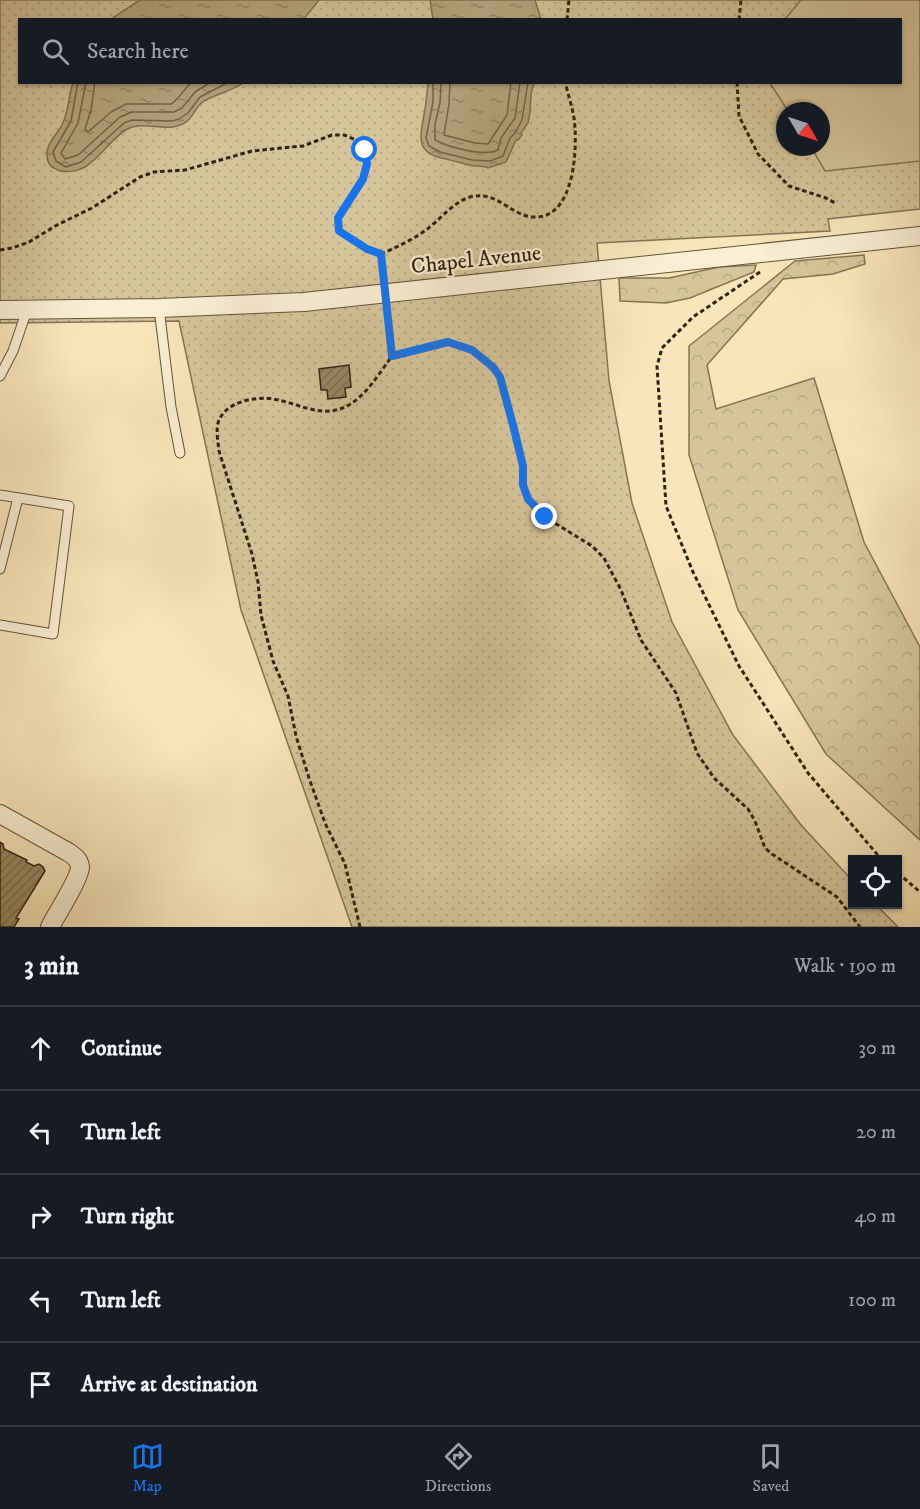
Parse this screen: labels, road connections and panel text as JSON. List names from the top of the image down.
{
  "streets": {
    "street": ["Chapel Avenue"]
  },
  "north": "bottom right",
  "page": {
    "search": "Search here",
    "heading": ["3 min", "Walk · 190 m"],
    "list": [
      ["Continue", "30 m"],
      ["Turn left", "20 m"],
      ["Turn right", "40 m"],
      ["Turn left", "100 m"],
      "Arrive at destination"
    ],
    "nav": ["Map", "Directions", "Saved"]
  }
}
